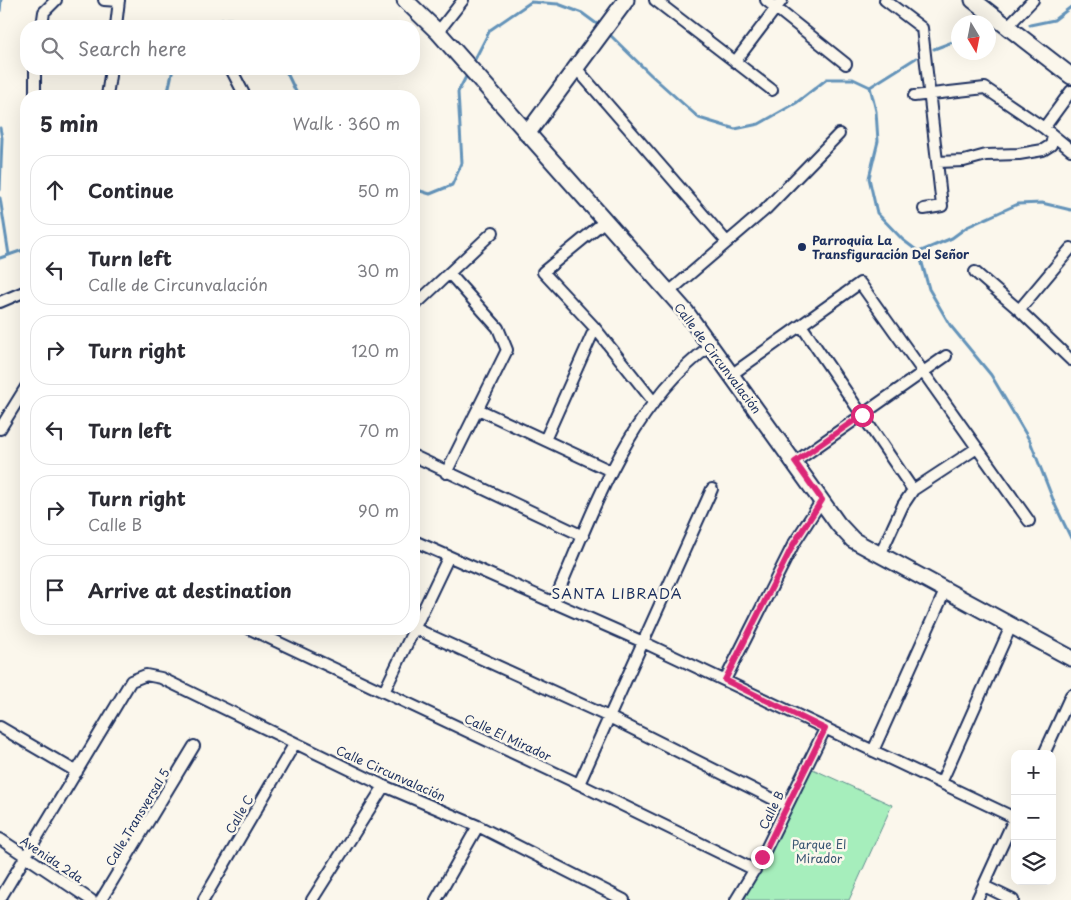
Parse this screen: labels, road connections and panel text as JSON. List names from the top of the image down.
{
  "streets": {
    "street": [
      "Calle de Circunvalación",
      "Calle El Mirador",
      "Calle Circunvalación",
      "Calle B",
      "Calle C",
      "Calle Transversal 5",
      "Avenida 2da"
    ]
  },
  "crossings": [
    ["Calle El Mirador", "Calle B"],
    ["Calle Circunvalación", "Calle C"]
  ],
  "districts": ["SANTA LIBRADA"],
  "parks": ["Parque El Mirador"],
  "places": ["Parroquia La Transfiguración Del Señor"],
  "north": "bottom",
  "page": {
    "search": "Search here",
    "heading": ["5 min", "Walk · 360 m"],
    "list": [
      ["Continue", "50 m"],
      ["Turn left", "Calle de Circunvalación", "30 m"],
      ["Turn right", "120 m"],
      ["Turn left", "70 m"],
      ["Turn right", "Calle B", "90 m"],
      "Arrive at destination"
    ],
    "map_buttons": ["+", "−"]
  }
}
